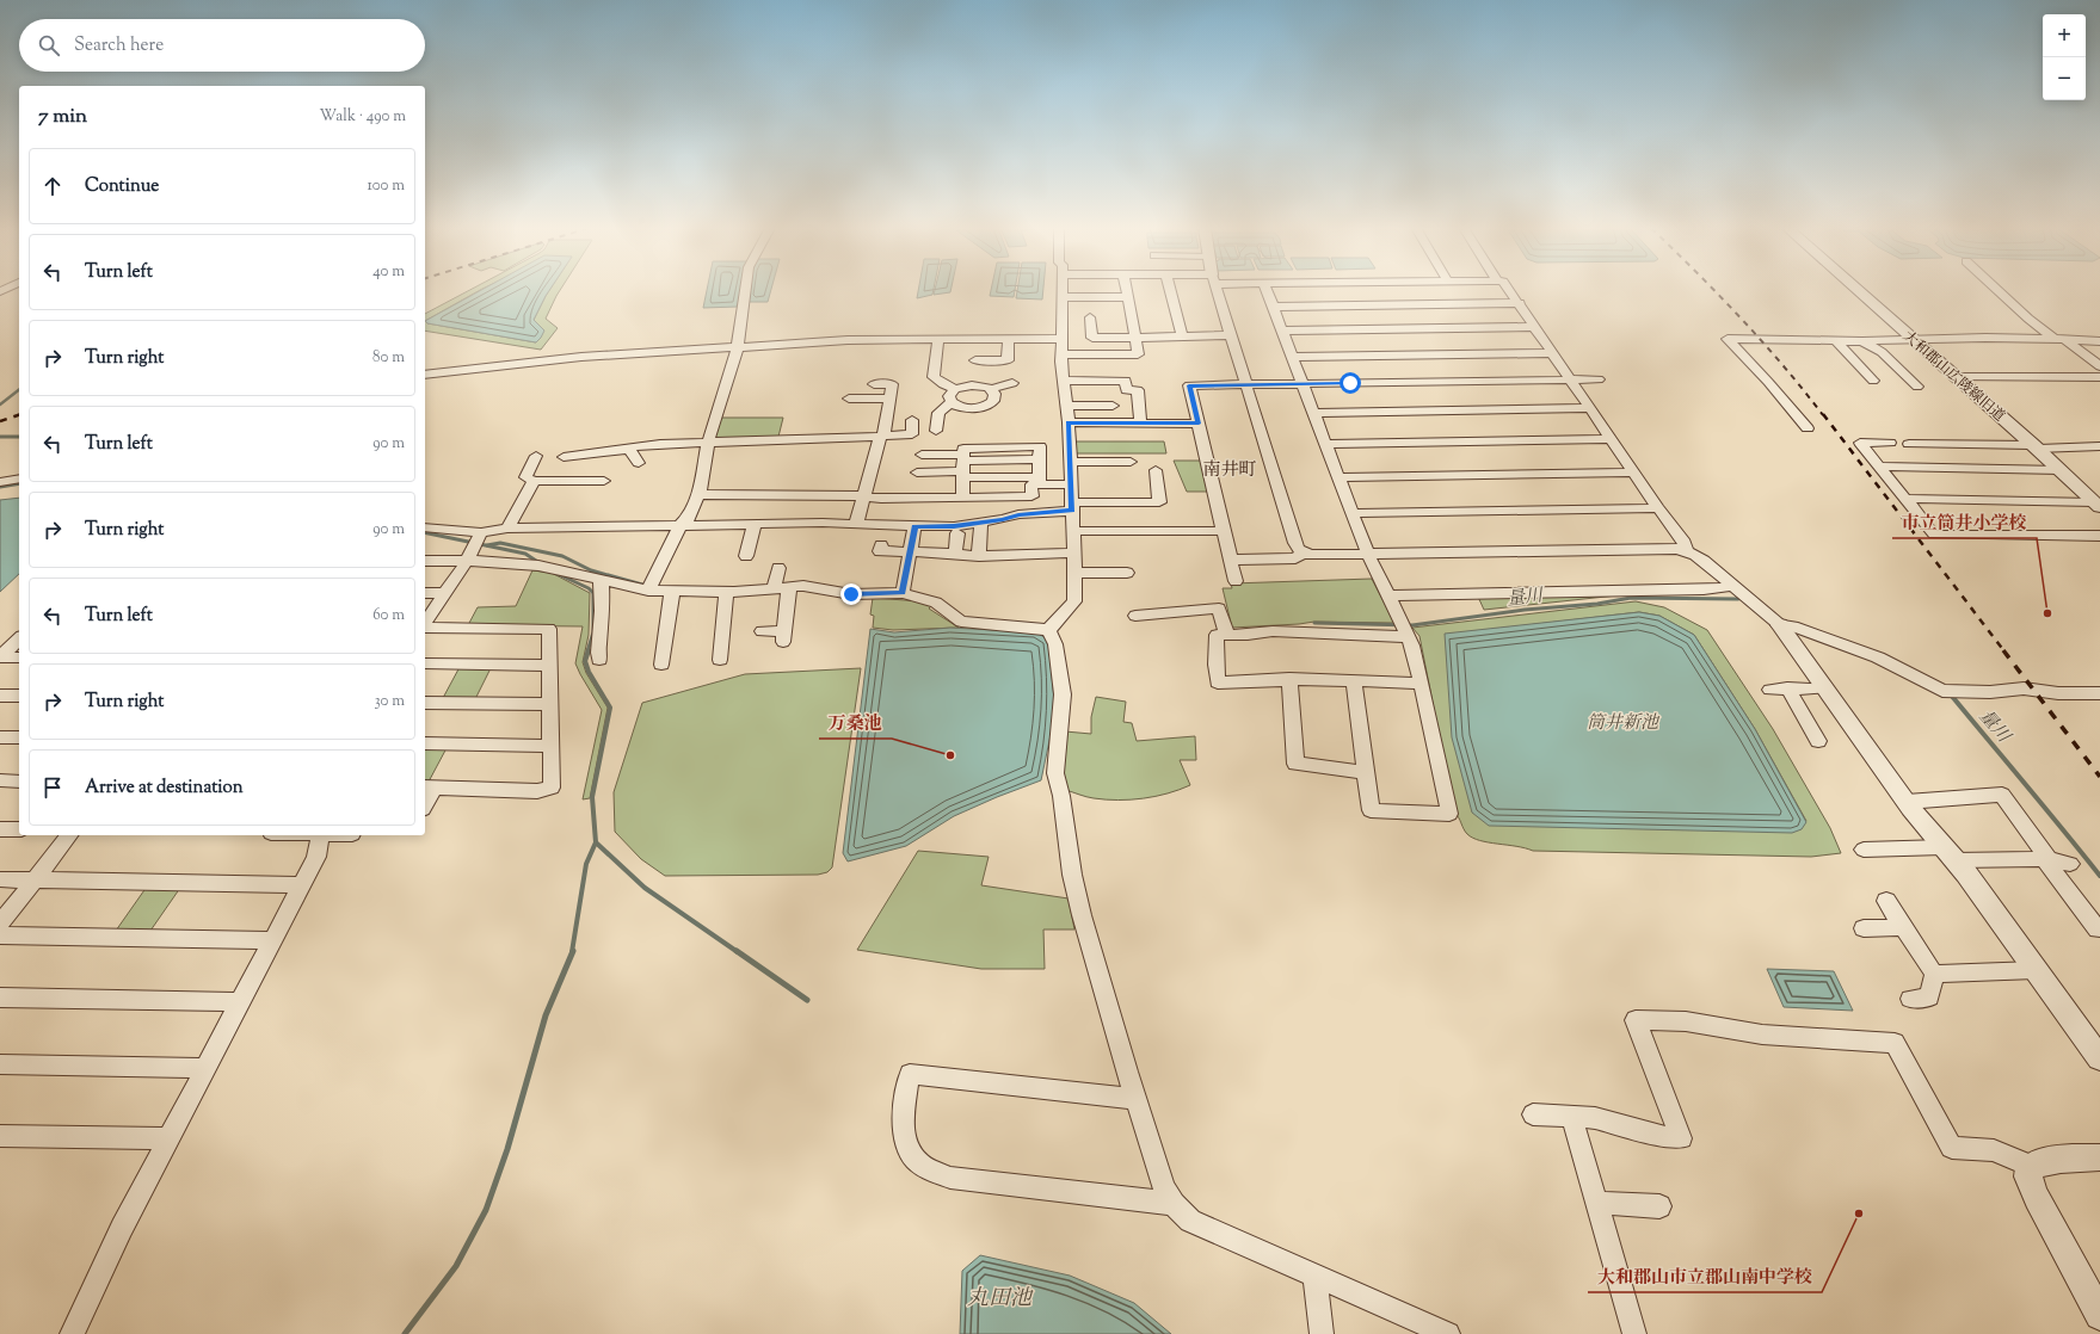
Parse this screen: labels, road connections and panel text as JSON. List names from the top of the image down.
{
  "streets": {
    "street": ["大和郡山広陵線旧道"]
  },
  "districts": ["南井町"],
  "water": ["量川", "筒井新池", "丸田池"],
  "places": ["市立筒井小学校", "万桑池", "大和郡山市立郡山南中学校"],
  "page": {
    "map_buttons": ["+", "−"],
    "search": "Search here",
    "heading": ["7 min", "Walk · 490 m"],
    "list": [
      ["Continue", "100 m"],
      ["Turn left", "40 m"],
      ["Turn right", "80 m"],
      ["Turn left", "90 m"],
      ["Turn right", "90 m"],
      ["Turn left", "60 m"],
      ["Turn right", "30 m"],
      "Arrive at destination"
    ]
  }
}
